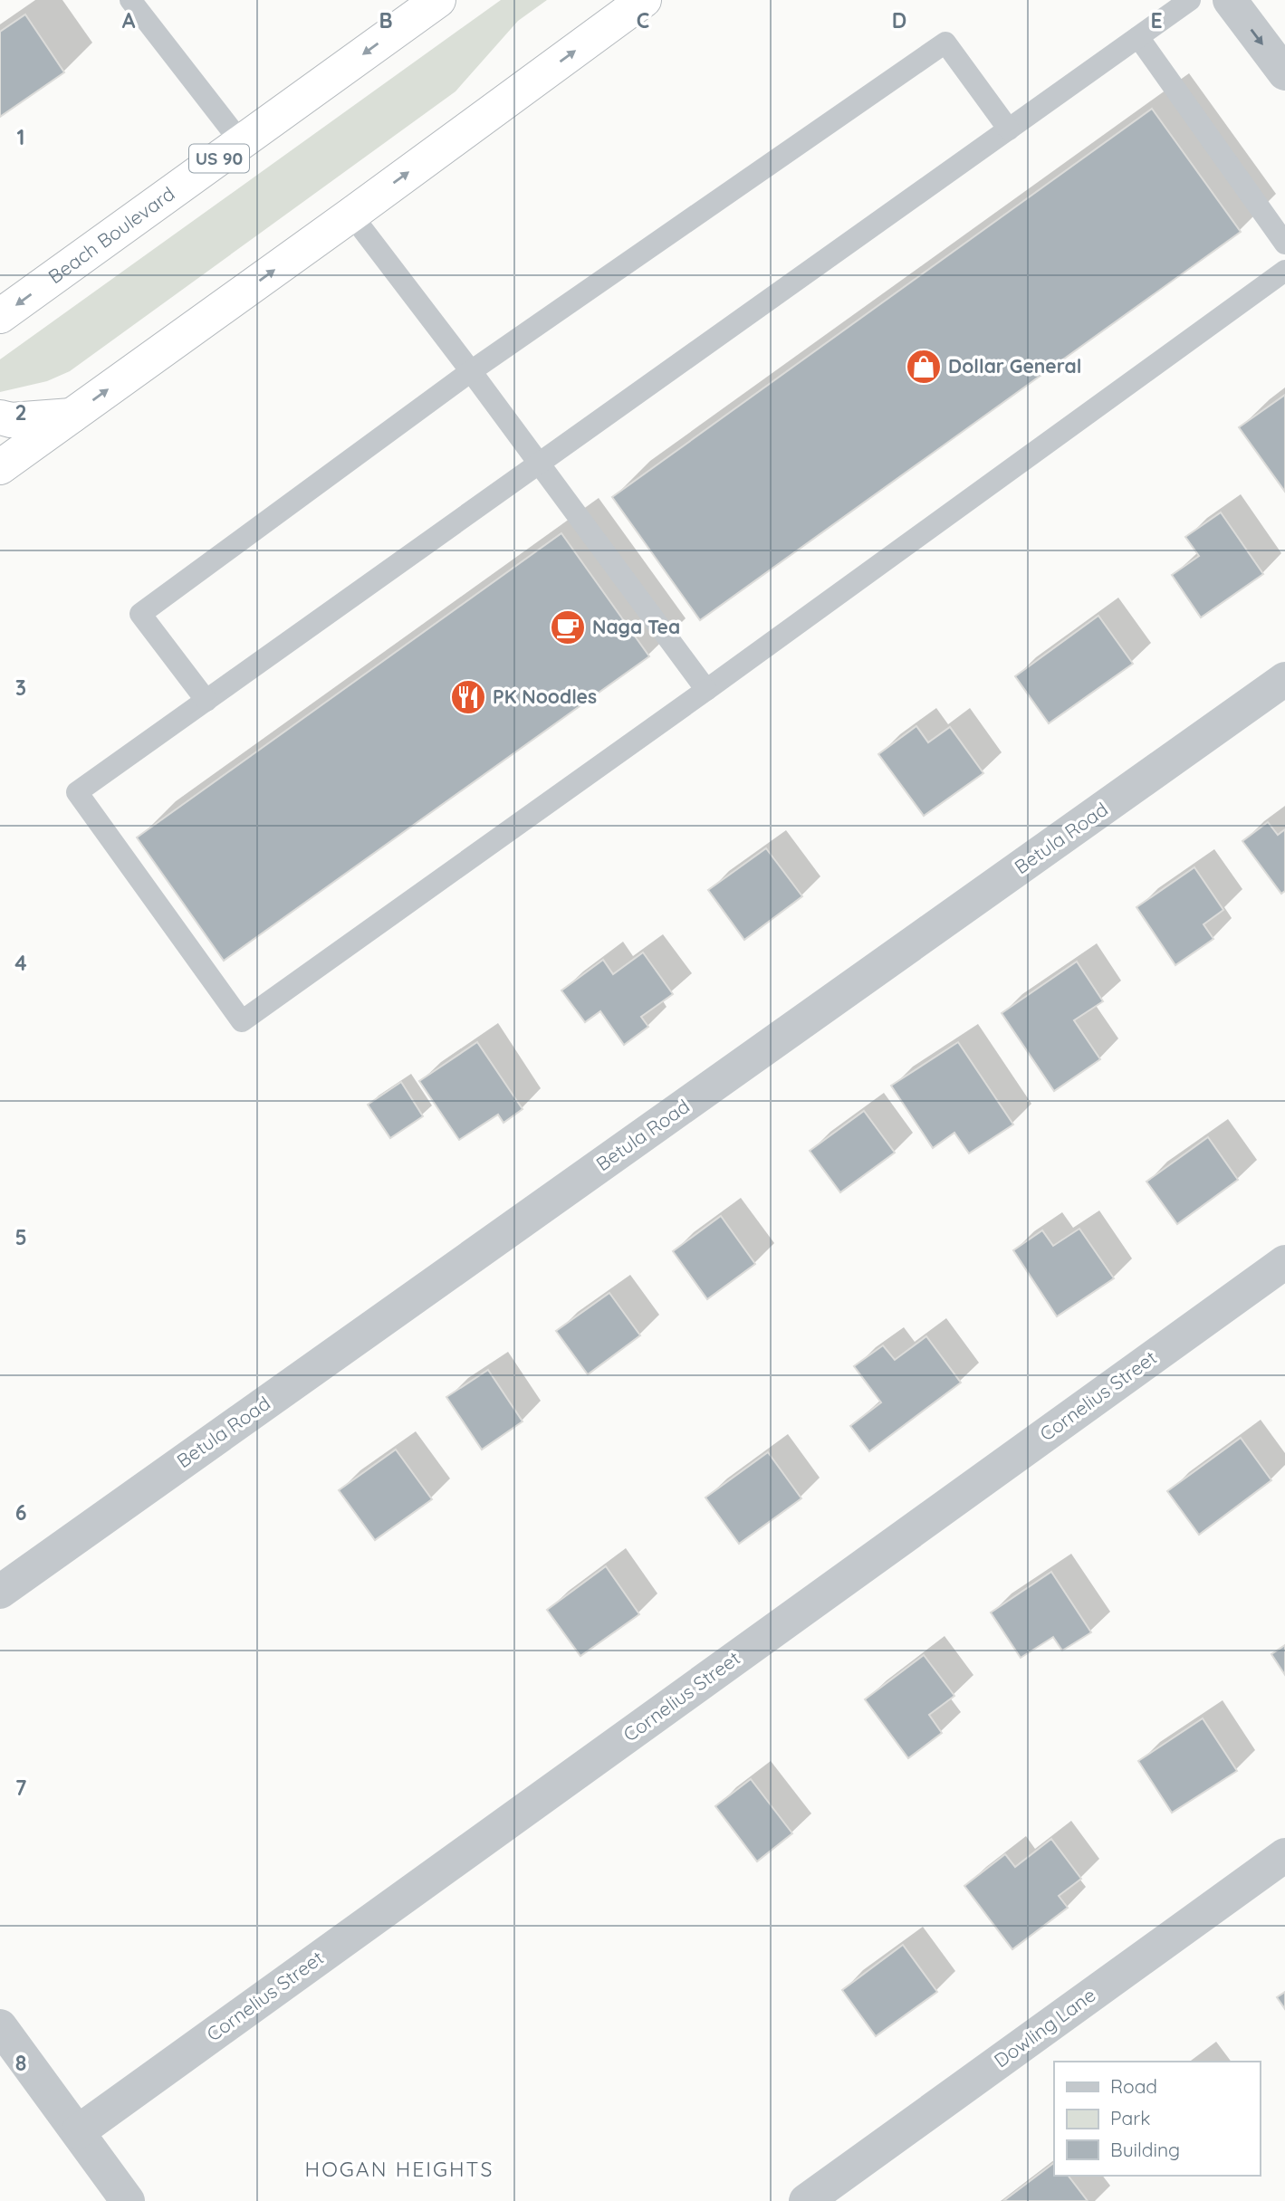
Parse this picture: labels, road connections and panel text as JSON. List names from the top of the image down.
{
  "streets": {
    "highway": ["US 90", "Beach Boulevard"],
    "street": ["Betula Road", "Cornelius Street", "Dowling Lane"]
  },
  "districts": ["HOGAN HEIGHTS"],
  "places": {
    "shop": ["Dollar General"],
    "cafe": ["Naga Tea"],
    "restaurant": ["PK Noodles"]
  },
  "legend": ["Road", "Park", "Building"],
  "grid": {
    "columns": [
      "A",
      "B",
      "C",
      "D",
      "E"
    ],
    "rows": [
      "1",
      "2",
      "3",
      "4",
      "5",
      "6",
      "7",
      "8"
    ]
  }
}
